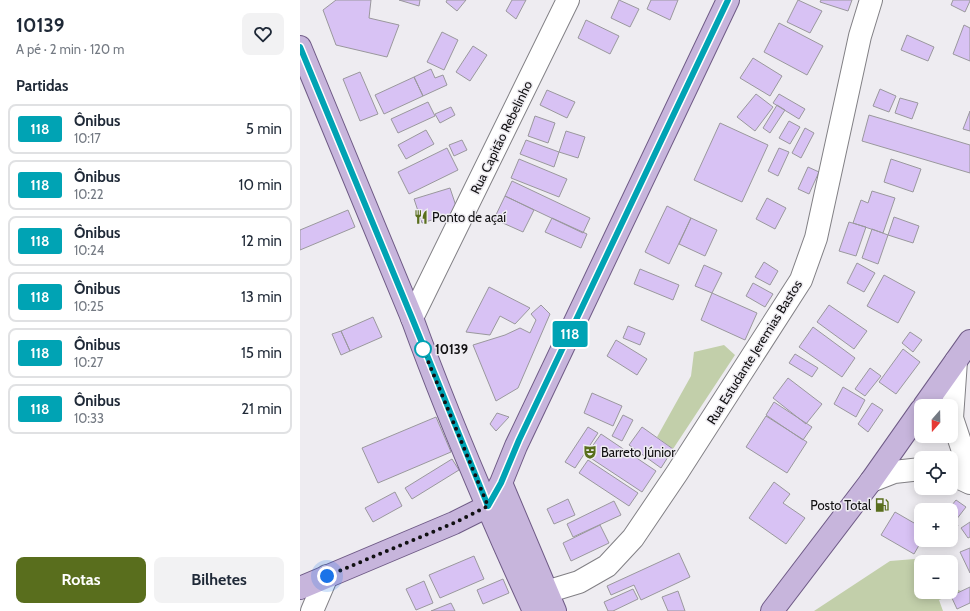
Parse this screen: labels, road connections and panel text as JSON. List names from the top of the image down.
{
  "streets": {
    "street": ["Rua Capitão Rebelinho", "Rua Estudante Jeremias Bastos"]
  },
  "places": {
    "restaurant": ["Ponto de açaí"],
    "other": ["10139"],
    "theatre": ["Barreto Júnior"],
    "fuel station": ["Posto Total"]
  },
  "lines": ["bus line 118"],
  "north": "bottom",
  "page": {
    "heading": [
      ["10139", "A pé · 2 min · 120 m"],
      "Partidas"
    ],
    "on_map": "118",
    "list": [
      {
        "mark": "118",
        "name": "Ônibus",
        "note": "10:17",
        "value": "5 min"
      },
      {
        "mark": "118",
        "name": "Ônibus",
        "note": "10:22",
        "value": "10 min"
      },
      {
        "mark": "118",
        "name": "Ônibus",
        "note": "10:24",
        "value": "12 min"
      },
      {
        "mark": "118",
        "name": "Ônibus",
        "note": "10:25",
        "value": "13 min"
      },
      {
        "mark": "118",
        "name": "Ônibus",
        "note": "10:27",
        "value": "15 min"
      },
      {
        "mark": "118",
        "name": "Ônibus",
        "note": "10:33",
        "value": "21 min"
      }
    ],
    "map_buttons": ["+", "−"],
    "buttons": ["Rotas", "Bilhetes"]
  }
}
